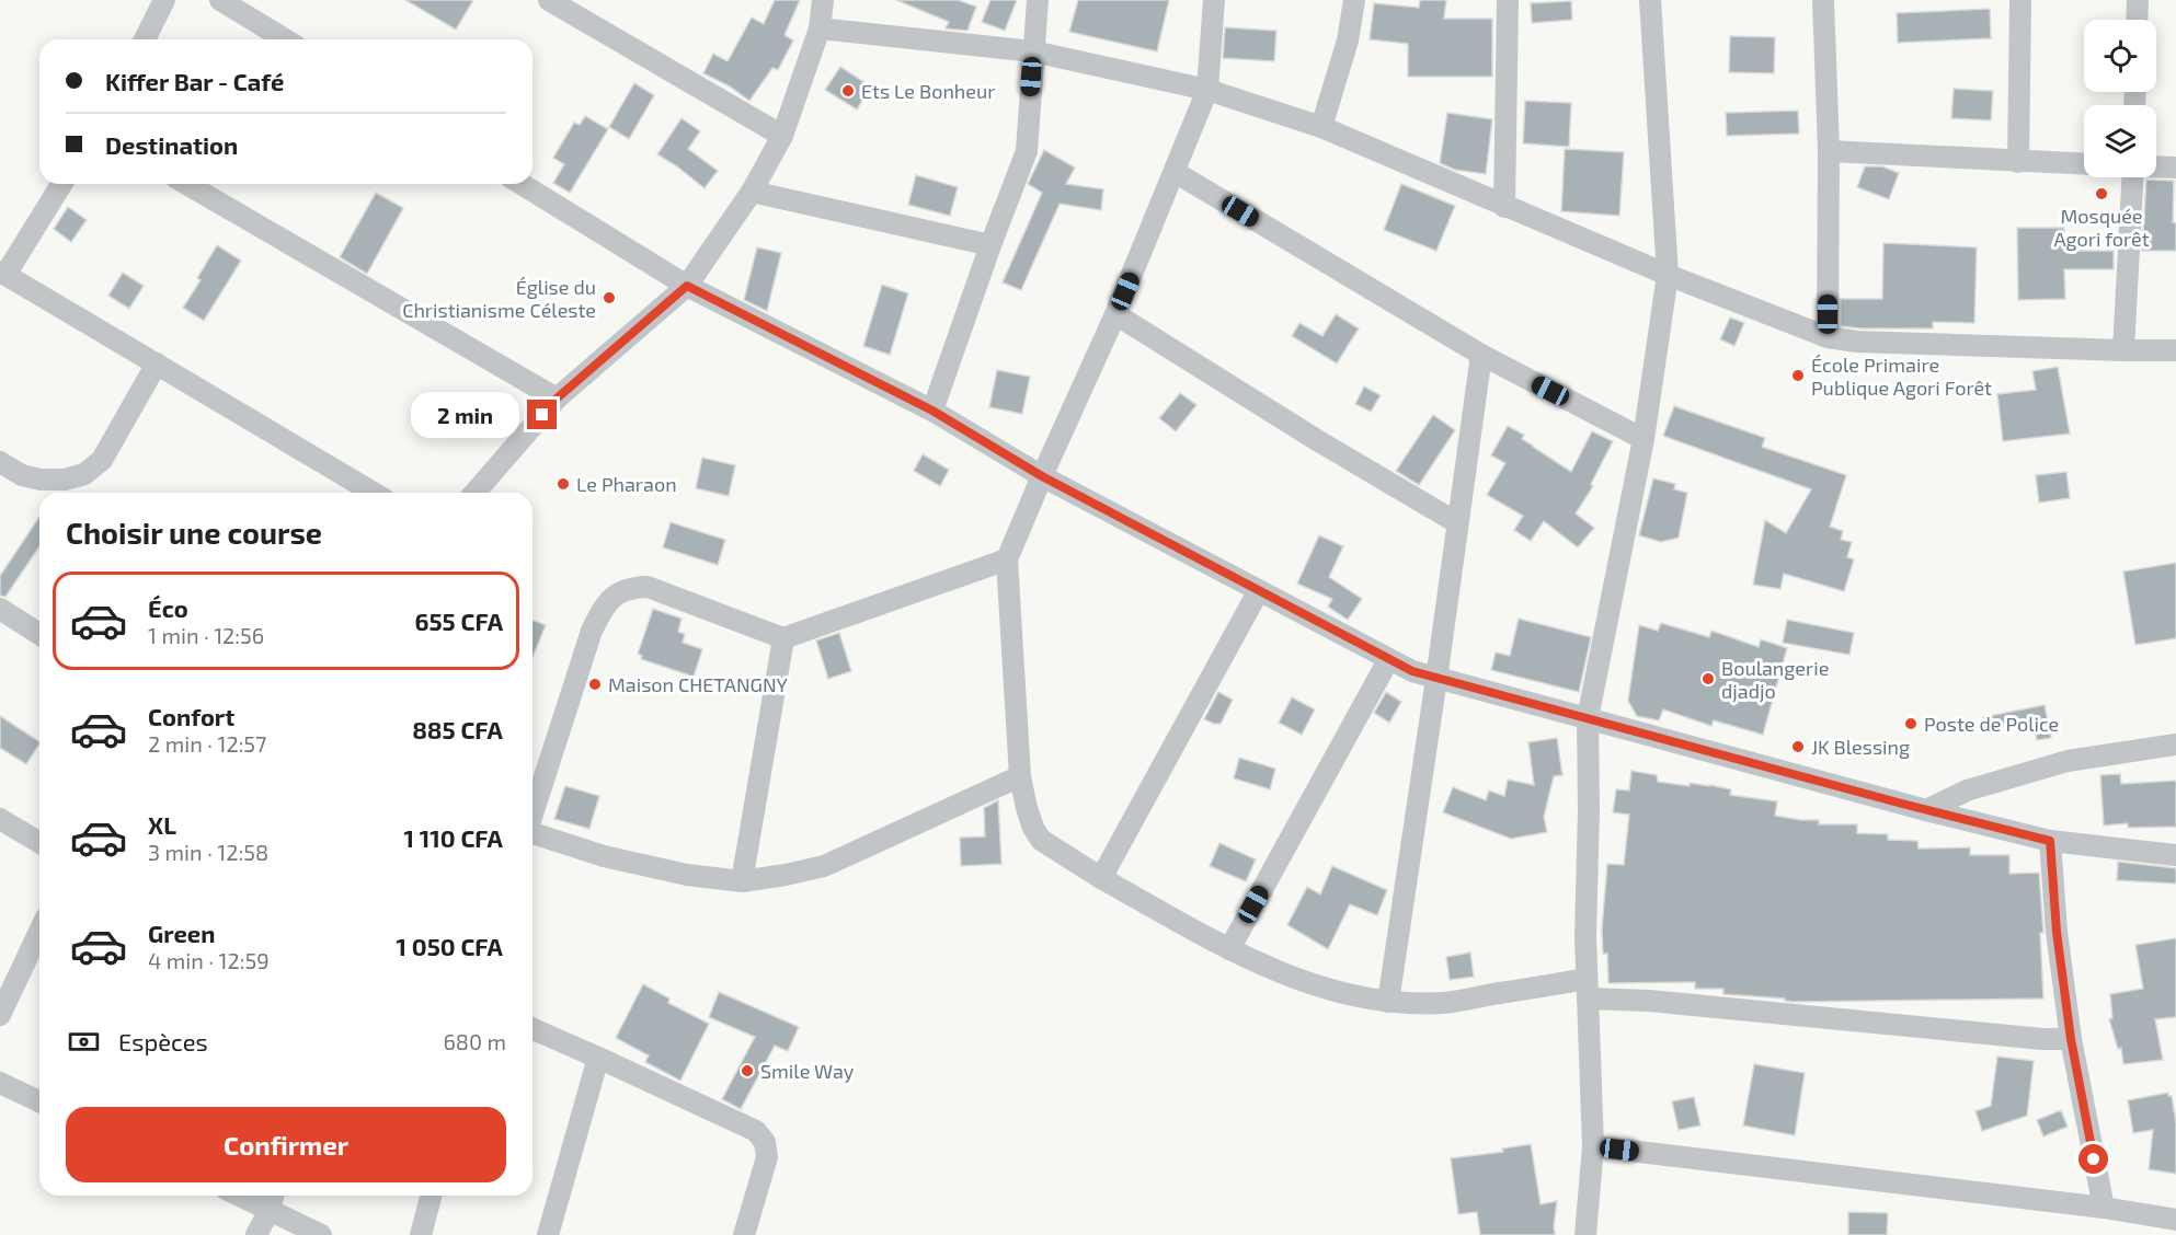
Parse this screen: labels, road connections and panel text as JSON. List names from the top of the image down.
{
  "places": [
    "Ets Le Bonheur",
    "Mosquée Agori forêt",
    "Église du Christianisme Céleste",
    "École Primaire Publique Agori Forêt",
    "Le Pharaon",
    "Boulangerie djadjo",
    "Maison CHETANGNY",
    "Poste de Police",
    "JK Blessing",
    "Smile Way"
  ],
  "page": {
    "banner": ["Kiffer Bar - Café", "Destination"],
    "bubble": "2 min",
    "heading": "Choisir une course",
    "list": [
      {
        "name": "Éco",
        "note": "1 min · 12:56",
        "value": "655 CFA"
      },
      {
        "name": "Confort",
        "note": "2 min · 12:57",
        "value": "885 CFA"
      },
      {
        "name": "XL",
        "note": "3 min · 12:58",
        "value": "1 110 CFA"
      },
      {
        "name": "Green",
        "note": "4 min · 12:59",
        "value": "1 050 CFA"
      }
    ],
    "pay": ["Espèces", "680 m"],
    "buttons": "Confirmer"
  }
}
